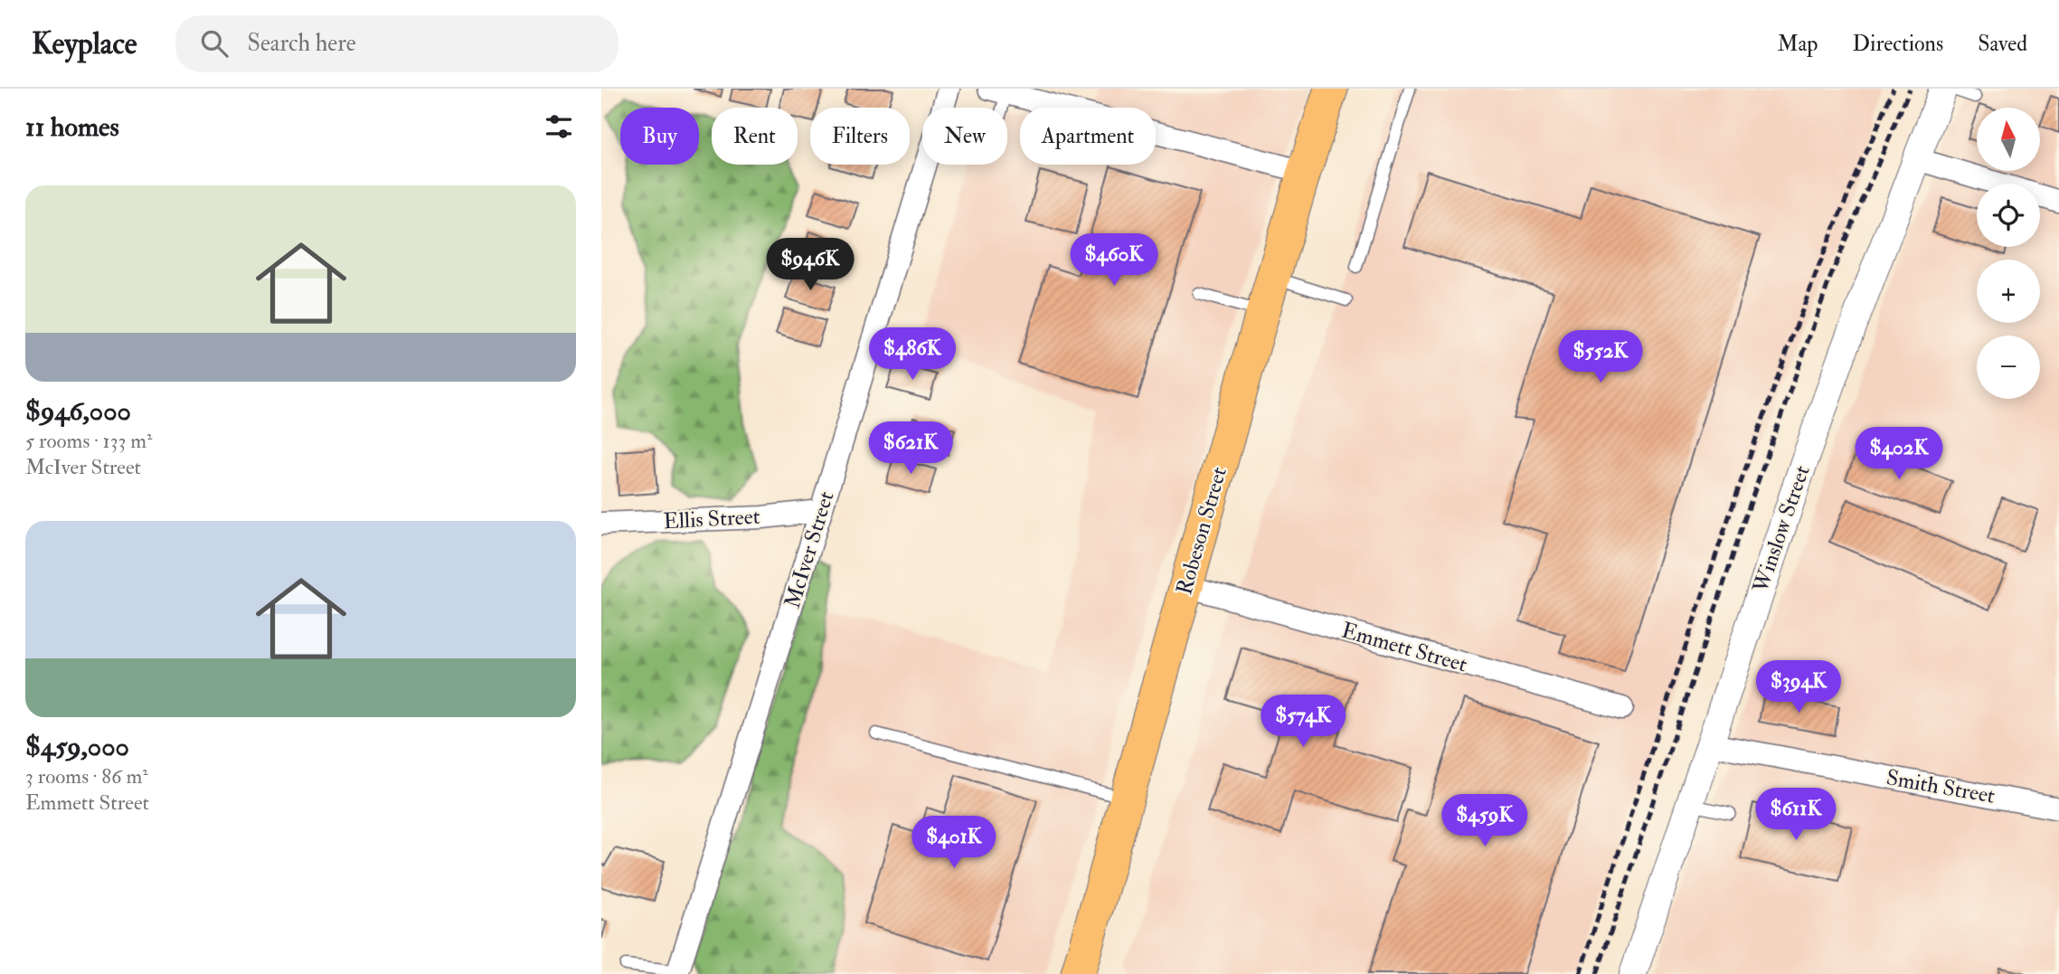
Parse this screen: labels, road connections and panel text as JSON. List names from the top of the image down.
{
  "streets": {
    "main road": ["Robeson Street"],
    "street": [
      "Ellis Street",
      "Winslow Street",
      "McIver Street",
      "Emmett Street",
      "Smith Street"
    ]
  },
  "crossings": [
    ["Ellis Street", "McIver Street"],
    ["Winslow Street", "Smith Street"],
    ["Robeson Street", "Emmett Street"]
  ],
  "north": "top",
  "page": {
    "header": "Keyplace",
    "search": "Search here",
    "nav": ["Map", "Directions", "Saved"],
    "heading": "11 homes",
    "map_buttons": ["+", "−"],
    "chip": [
      "Buy",
      "Rent",
      "Filters",
      "New",
      "Apartment"
    ],
    "list": [
      {
        "name": "$946,000",
        "note": "5 rooms · 133 m² · McIver Street"
      },
      {
        "name": "$459,000",
        "note": "3 rooms · 86 m² · Emmett Street"
      }
    ],
    "price": [
      "$460K",
      "$946K",
      "$486K",
      "$552K",
      "$621K",
      "$402K",
      "$394K",
      "$574K",
      "$611K",
      "$459K",
      "$401K"
    ]
  }
}
